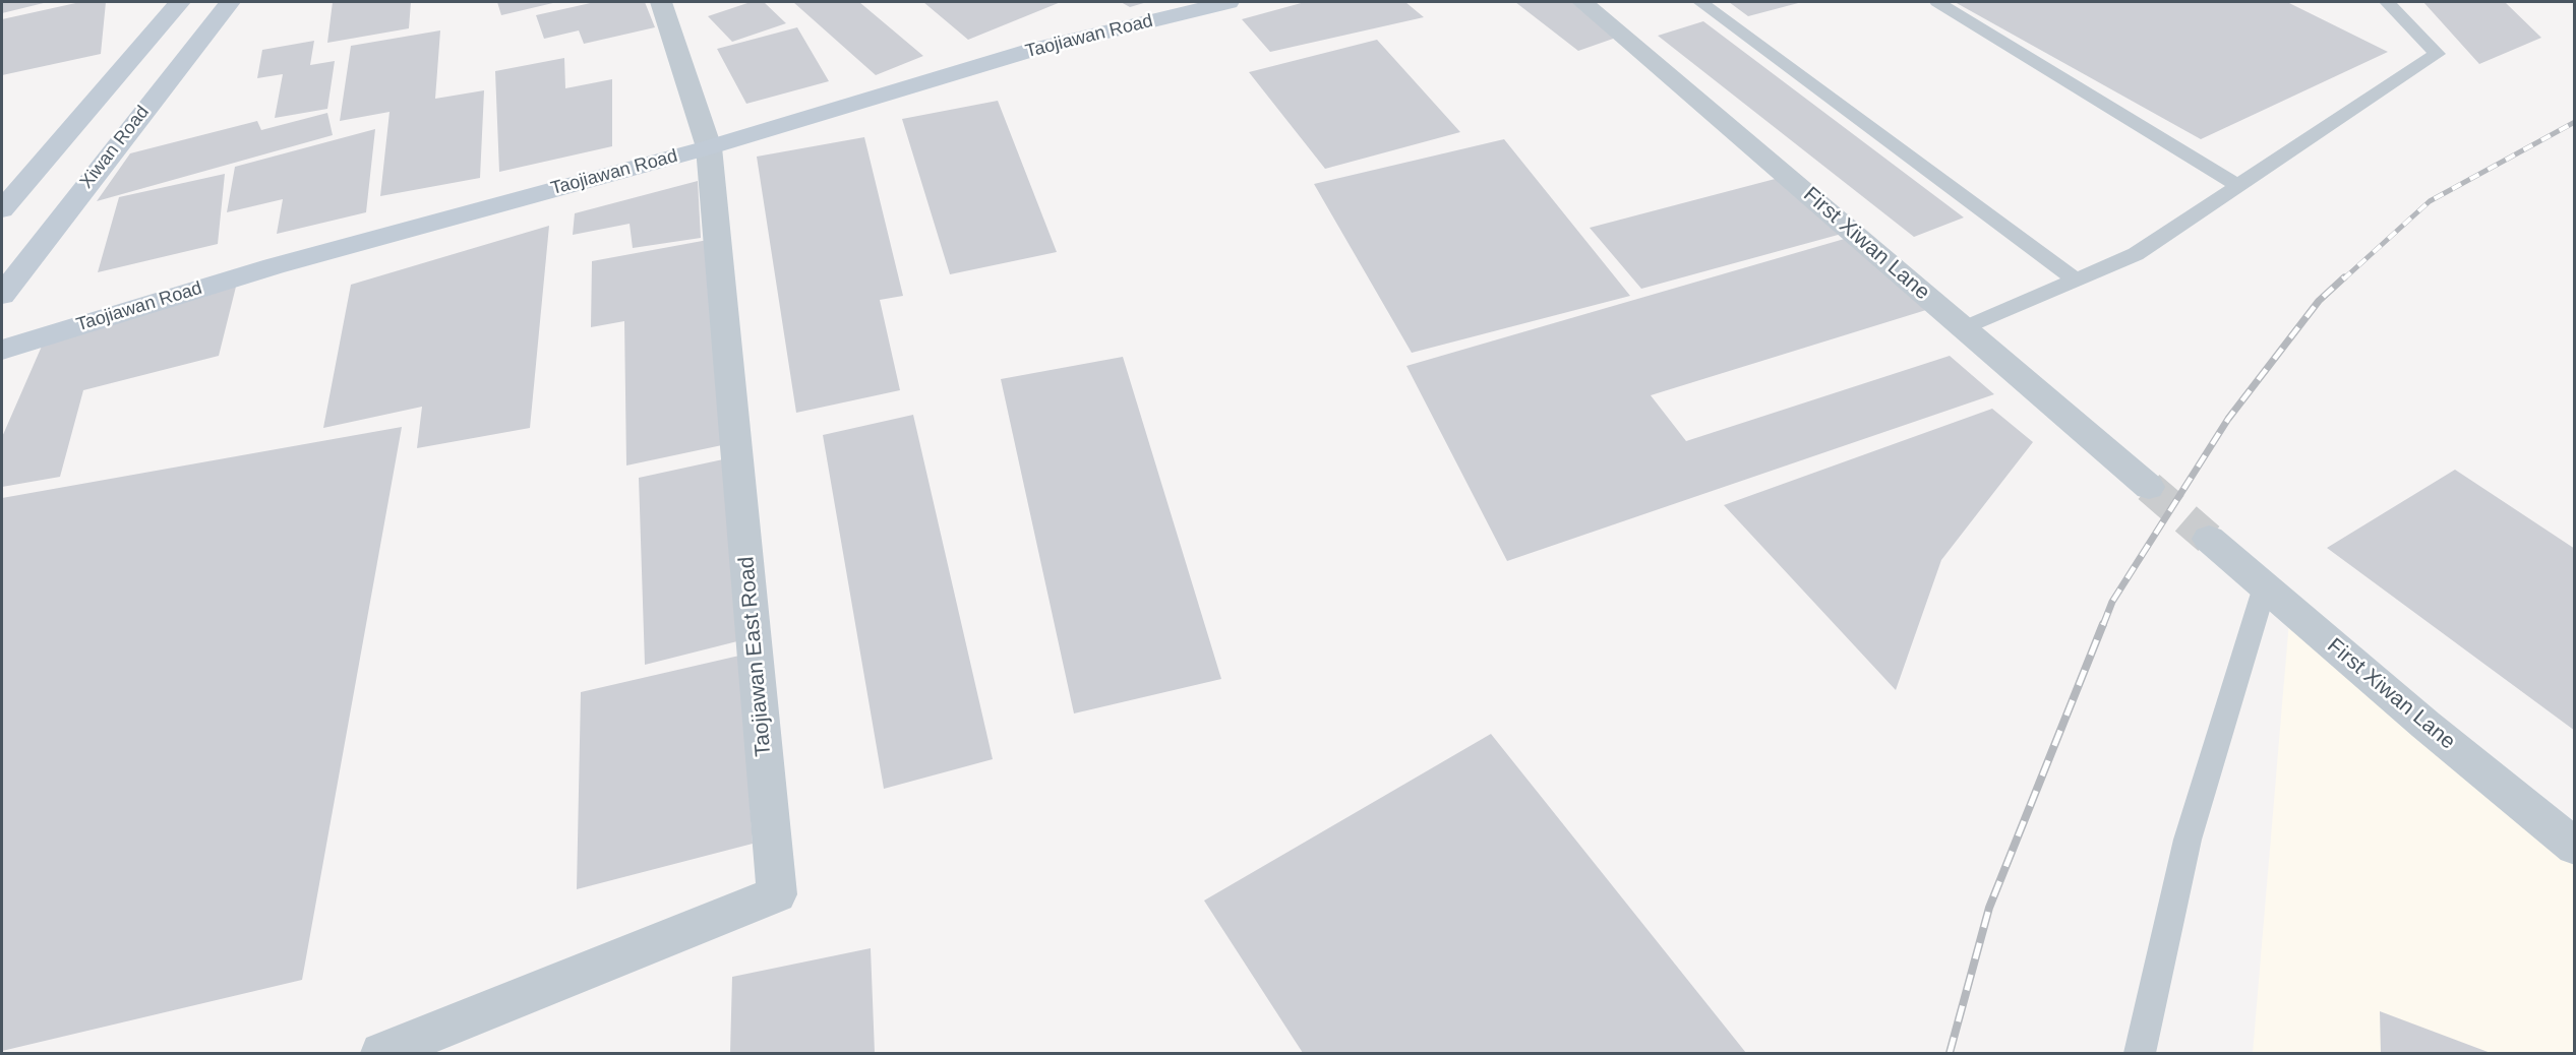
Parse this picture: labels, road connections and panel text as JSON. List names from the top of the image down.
{
  "streets": {
    "street": [
      "Taojiawan Road",
      "Xiwan Road",
      "First Xiwan Lane",
      "Taojiawan East Road"
    ]
  },
  "crossings": [
    ["Taojiawan Road", "Taojiawan East Road"]
  ]
}
